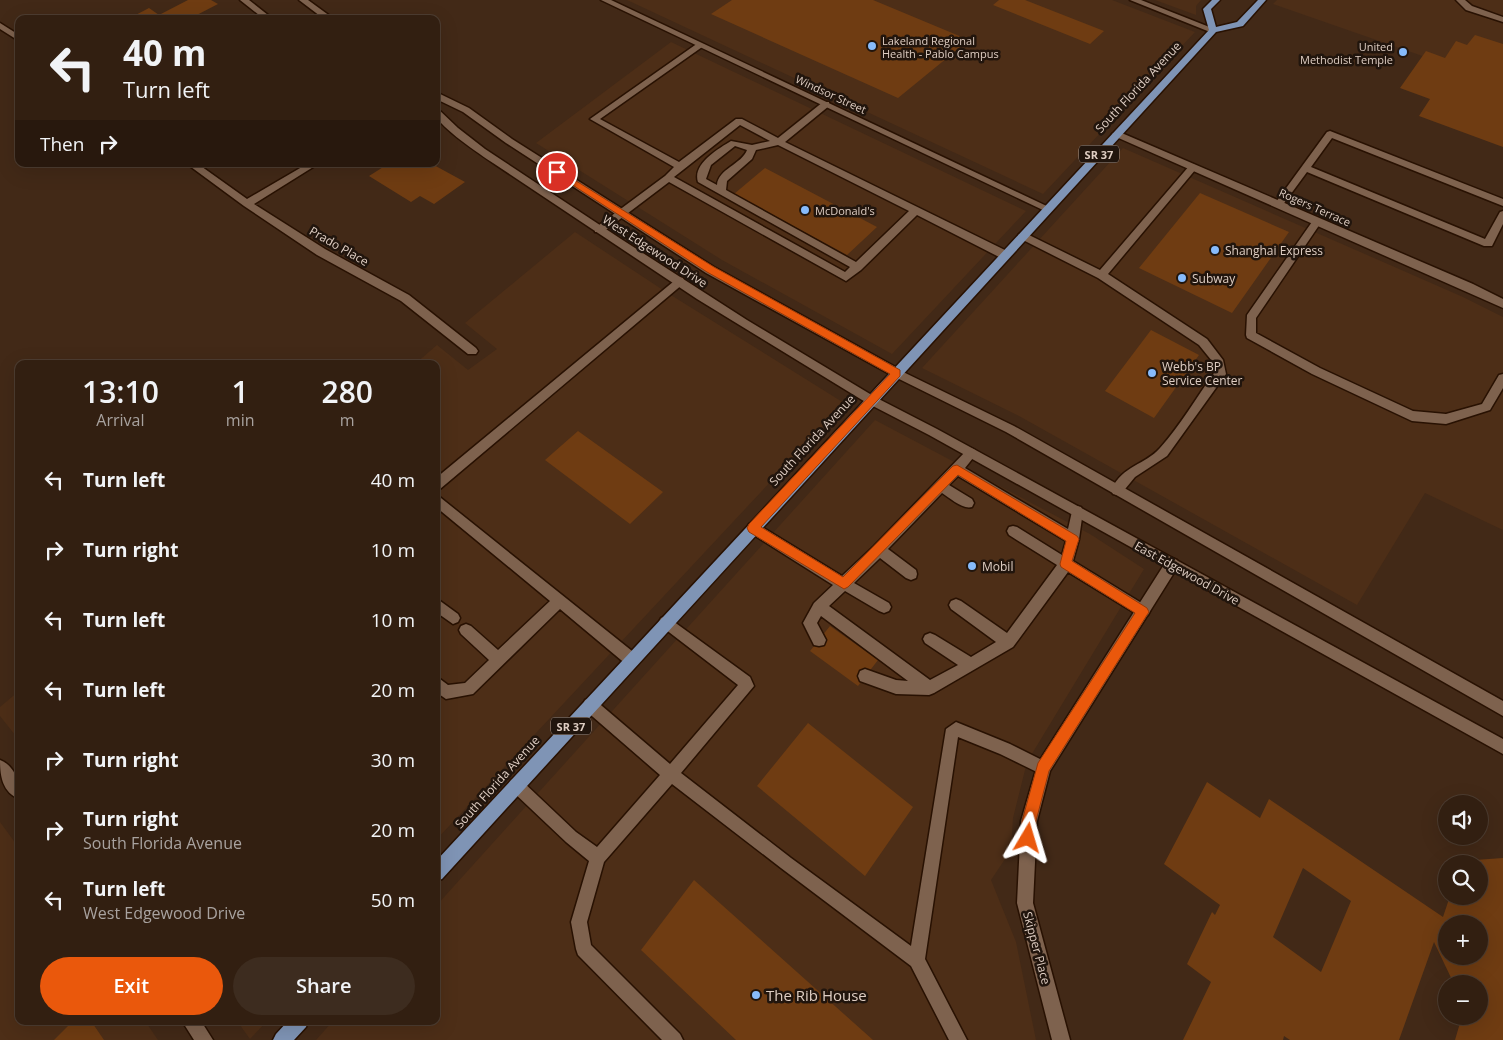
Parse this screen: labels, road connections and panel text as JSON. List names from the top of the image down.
{
  "streets": {
    "main road": ["South Florida Avenue", "SR 37"],
    "street": [
      "Windsor Street",
      "Rogers Terrace",
      "Prado Place",
      "West Edgewood Drive",
      "East Edgewood Drive",
      "Skipper Place"
    ]
  },
  "crossings": [
    ["South Florida Avenue", "Windsor Street"],
    ["South Florida Avenue", "Rogers Terrace"],
    ["South Florida Avenue", "West Edgewood Drive"],
    ["South Florida Avenue", "East Edgewood Drive"],
    ["West Edgewood Drive", "East Edgewood Drive"],
    ["East Edgewood Drive", "Skipper Place"]
  ],
  "places": [
    "Lakeland Regional Health - Pablo Campus",
    "United Methodist Temple",
    "McDonald's",
    "Shanghai Express",
    "Subway",
    "Webb's BP Service Center",
    "Mobil",
    "The Rib House"
  ],
  "page": {
    "turn": ["40 m", "Turn left"],
    "then": "Then",
    "eta": [
      "13:10",
      "Arrival",
      "1",
      "min",
      "280",
      "m"
    ],
    "list": [
      {
        "name": "Turn left",
        "value": "40 m"
      },
      {
        "name": "Turn right",
        "value": "10 m"
      },
      {
        "name": "Turn left",
        "value": "10 m"
      },
      {
        "name": "Turn left",
        "value": "20 m"
      },
      {
        "name": "Turn right",
        "value": "30 m"
      },
      {
        "name": "Turn right",
        "note": "South Florida Avenue",
        "value": "20 m"
      },
      {
        "name": "Turn left",
        "note": "West Edgewood Drive",
        "value": "50 m"
      }
    ],
    "map_buttons": ["+", "−"],
    "buttons": ["Exit", "Share"]
  }
}
